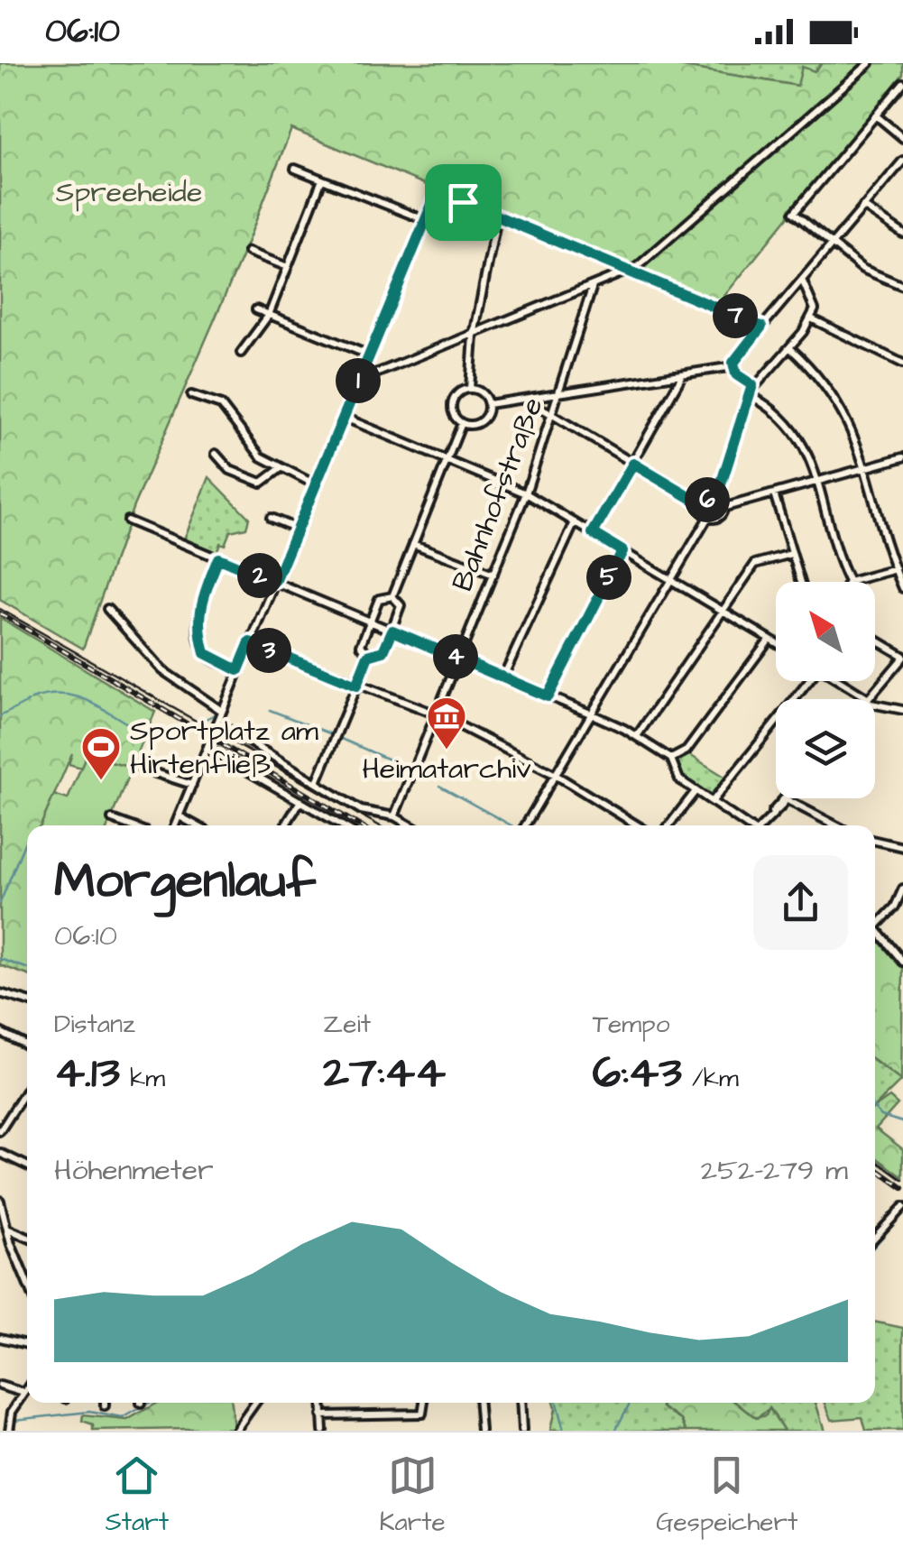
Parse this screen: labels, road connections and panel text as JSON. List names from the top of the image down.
{
  "streets": {
    "street": ["Bahnhofstraße"]
  },
  "parks": ["Spreeheide"],
  "places": {
    "museum": ["Heimatarchiv"],
    "sports": ["Sportplatz am Hirtenfließ"]
  },
  "north": "top left",
  "page": {
    "status": "06:10",
    "pins": [
      "7",
      "1",
      "6",
      "2",
      "5",
      "3",
      "4"
    ],
    "heading": ["Morgenlauf", "06:10"],
    "stats": [
      ["Distanz", "4.13 km"],
      ["Zeit", "27:44"],
      ["Tempo", "6:43 /km"]
    ],
    "chart": ["Höhenmeter", "252–279 m"],
    "tabs": ["Start", "Karte", "Gespeichert"]
  }
}
